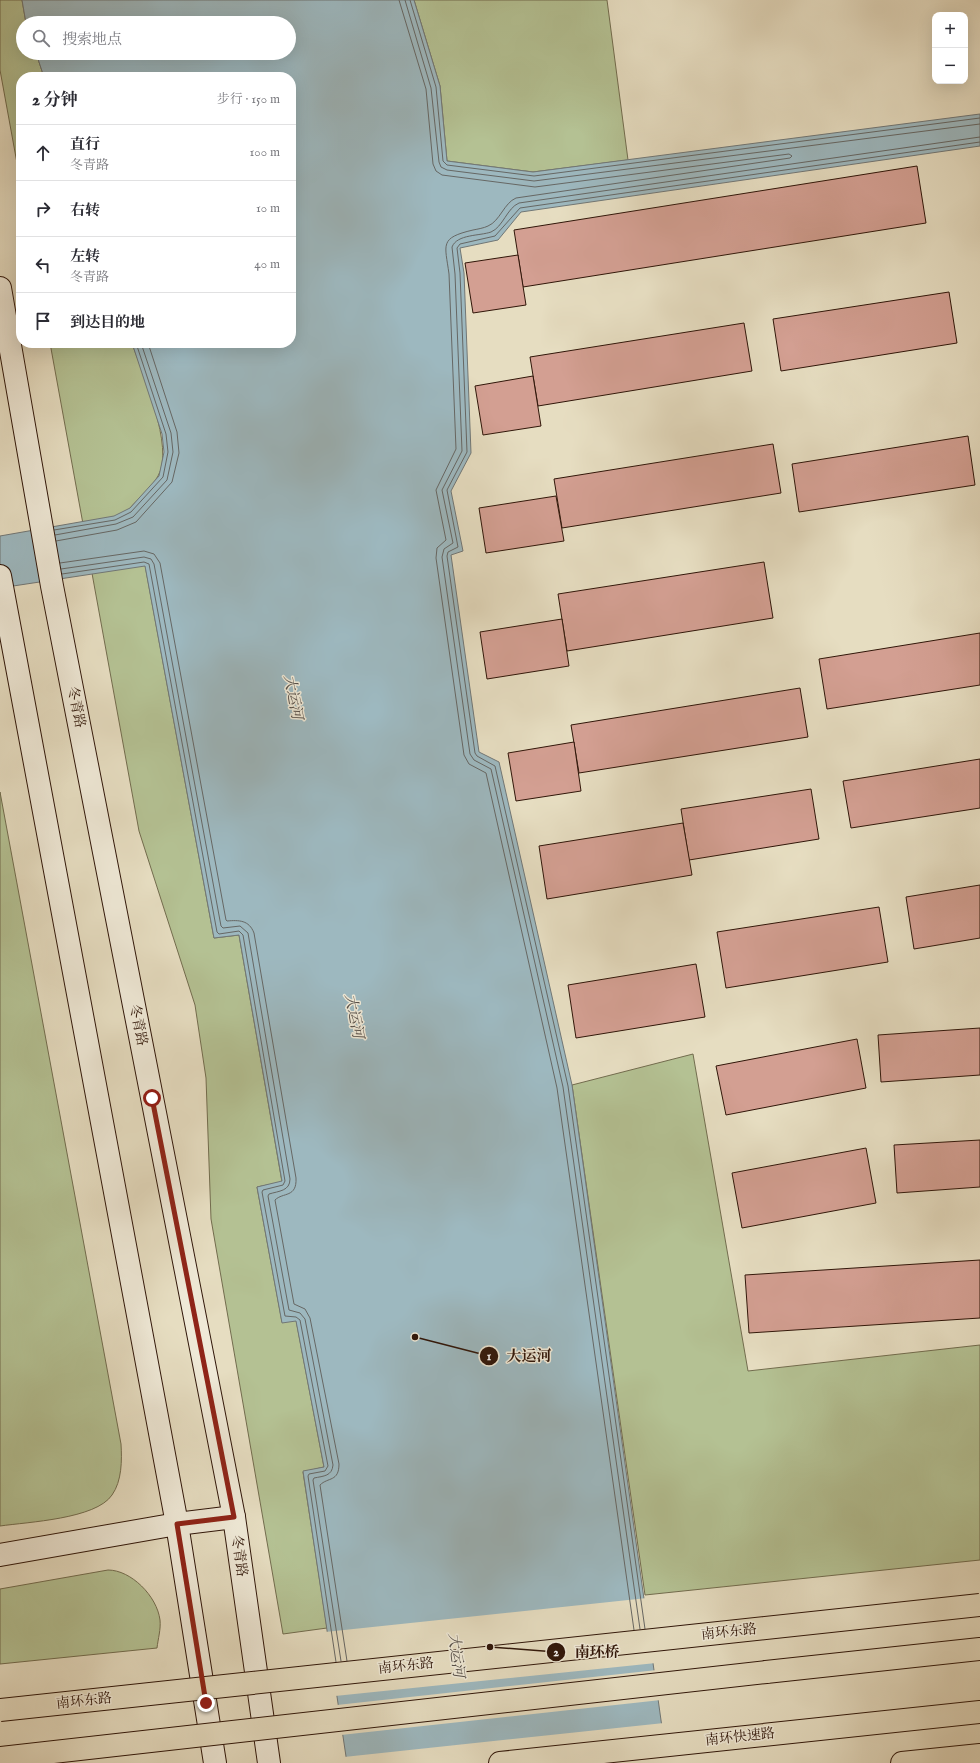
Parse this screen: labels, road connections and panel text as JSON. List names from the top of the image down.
{
  "streets": {
    "main road": ["冬青路", "南环东路", "南环快速路"]
  },
  "water": ["大运河"],
  "places": ["大运河", "南环桥"],
  "page": {
    "map_buttons": ["+", "−"],
    "search": "搜索地点",
    "heading": ["2 分钟", "步行 · 150 m"],
    "list": [
      ["直行", "冬青路", "100 m"],
      ["右转", "10 m"],
      ["左转", "冬青路", "40 m"],
      "到达目的地"
    ]
  }
}
